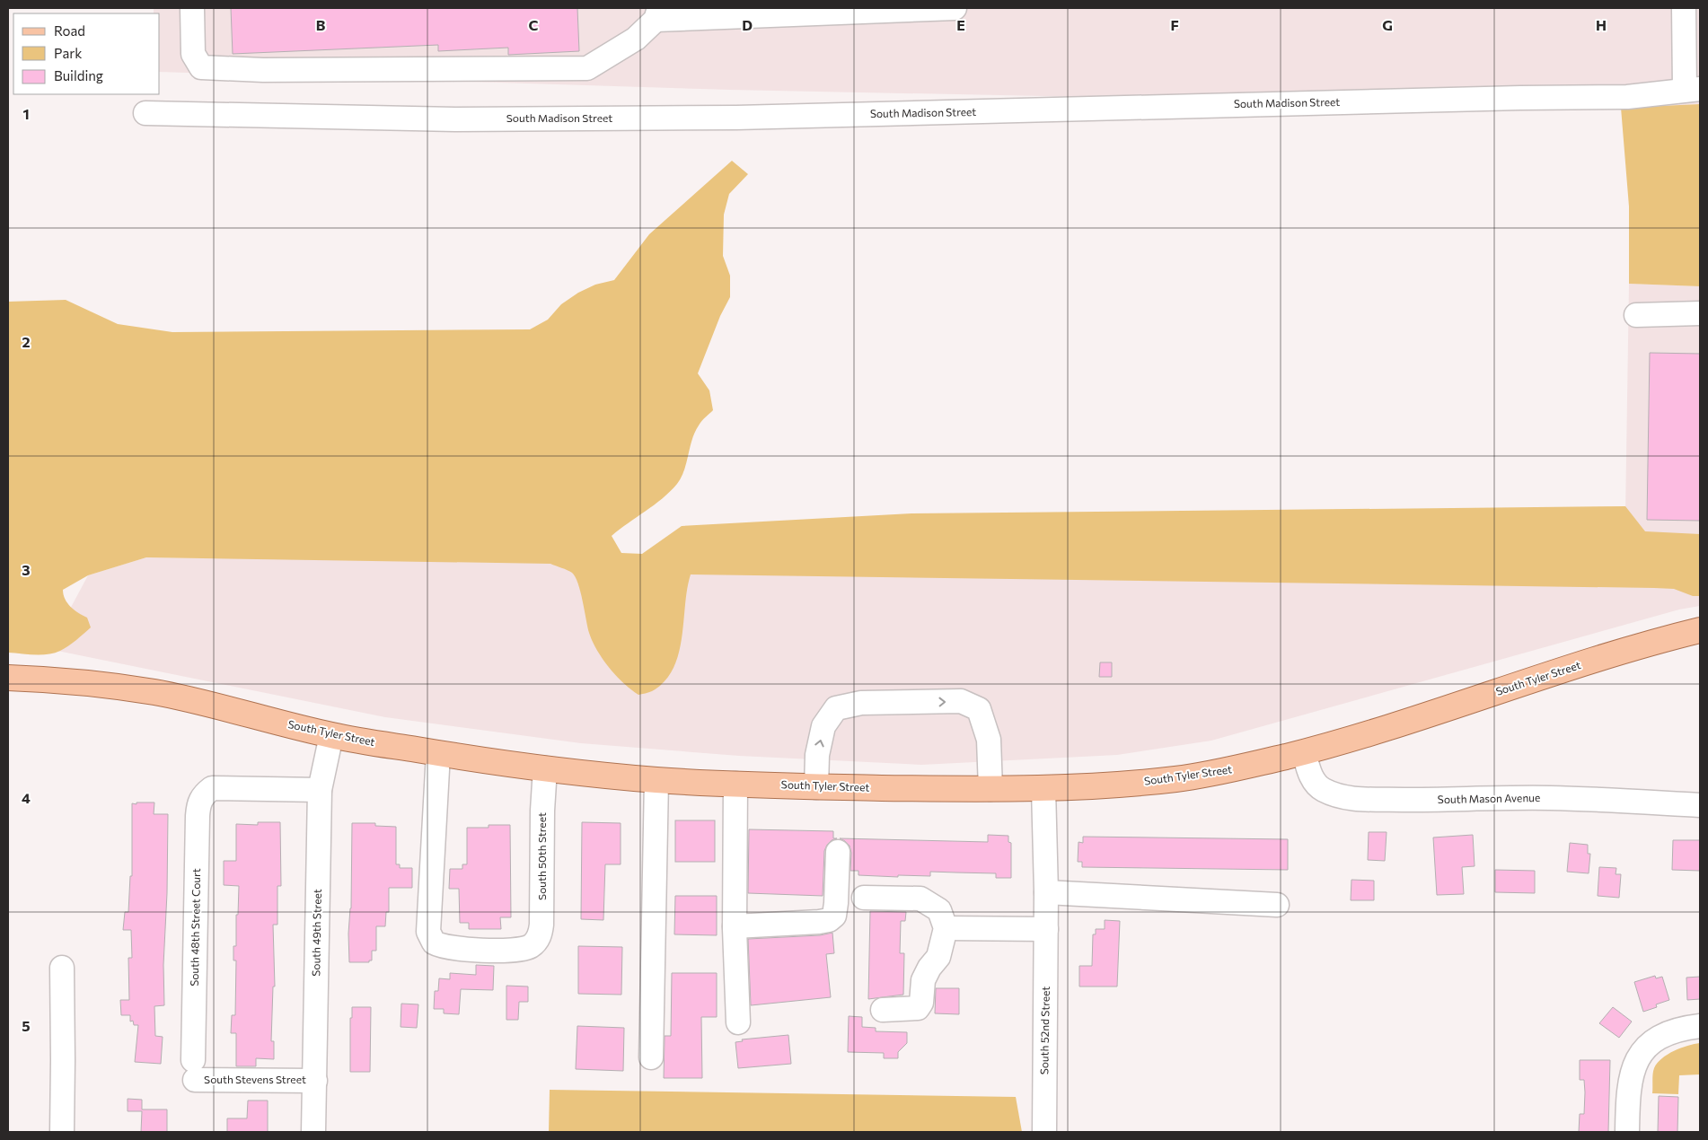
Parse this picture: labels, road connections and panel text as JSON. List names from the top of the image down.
{
  "streets": {
    "main road": ["South Tyler Street"],
    "street": [
      "South Madison Street",
      "South Mason Avenue",
      "South 50th Street",
      "South 48th Street Court",
      "South 49th Street",
      "South 52nd Street",
      "South Stevens Street"
    ]
  },
  "crossings": [
    ["South Tyler Street", "South Mason Avenue"],
    ["South Tyler Street", "South 50th Street"],
    ["South Tyler Street", "South 49th Street"],
    ["South Tyler Street", "South 52nd Street"],
    ["South 48th Street Court", "South 49th Street"],
    ["South 48th Street Court", "South Stevens Street"],
    ["South 49th Street", "South Stevens Street"]
  ],
  "legend": ["Road", "Park", "Building"],
  "grid": {
    "columns": [
      "B",
      "C",
      "D",
      "E",
      "F",
      "G",
      "H"
    ],
    "rows": [
      "1",
      "2",
      "3",
      "4",
      "5"
    ]
  }
}
